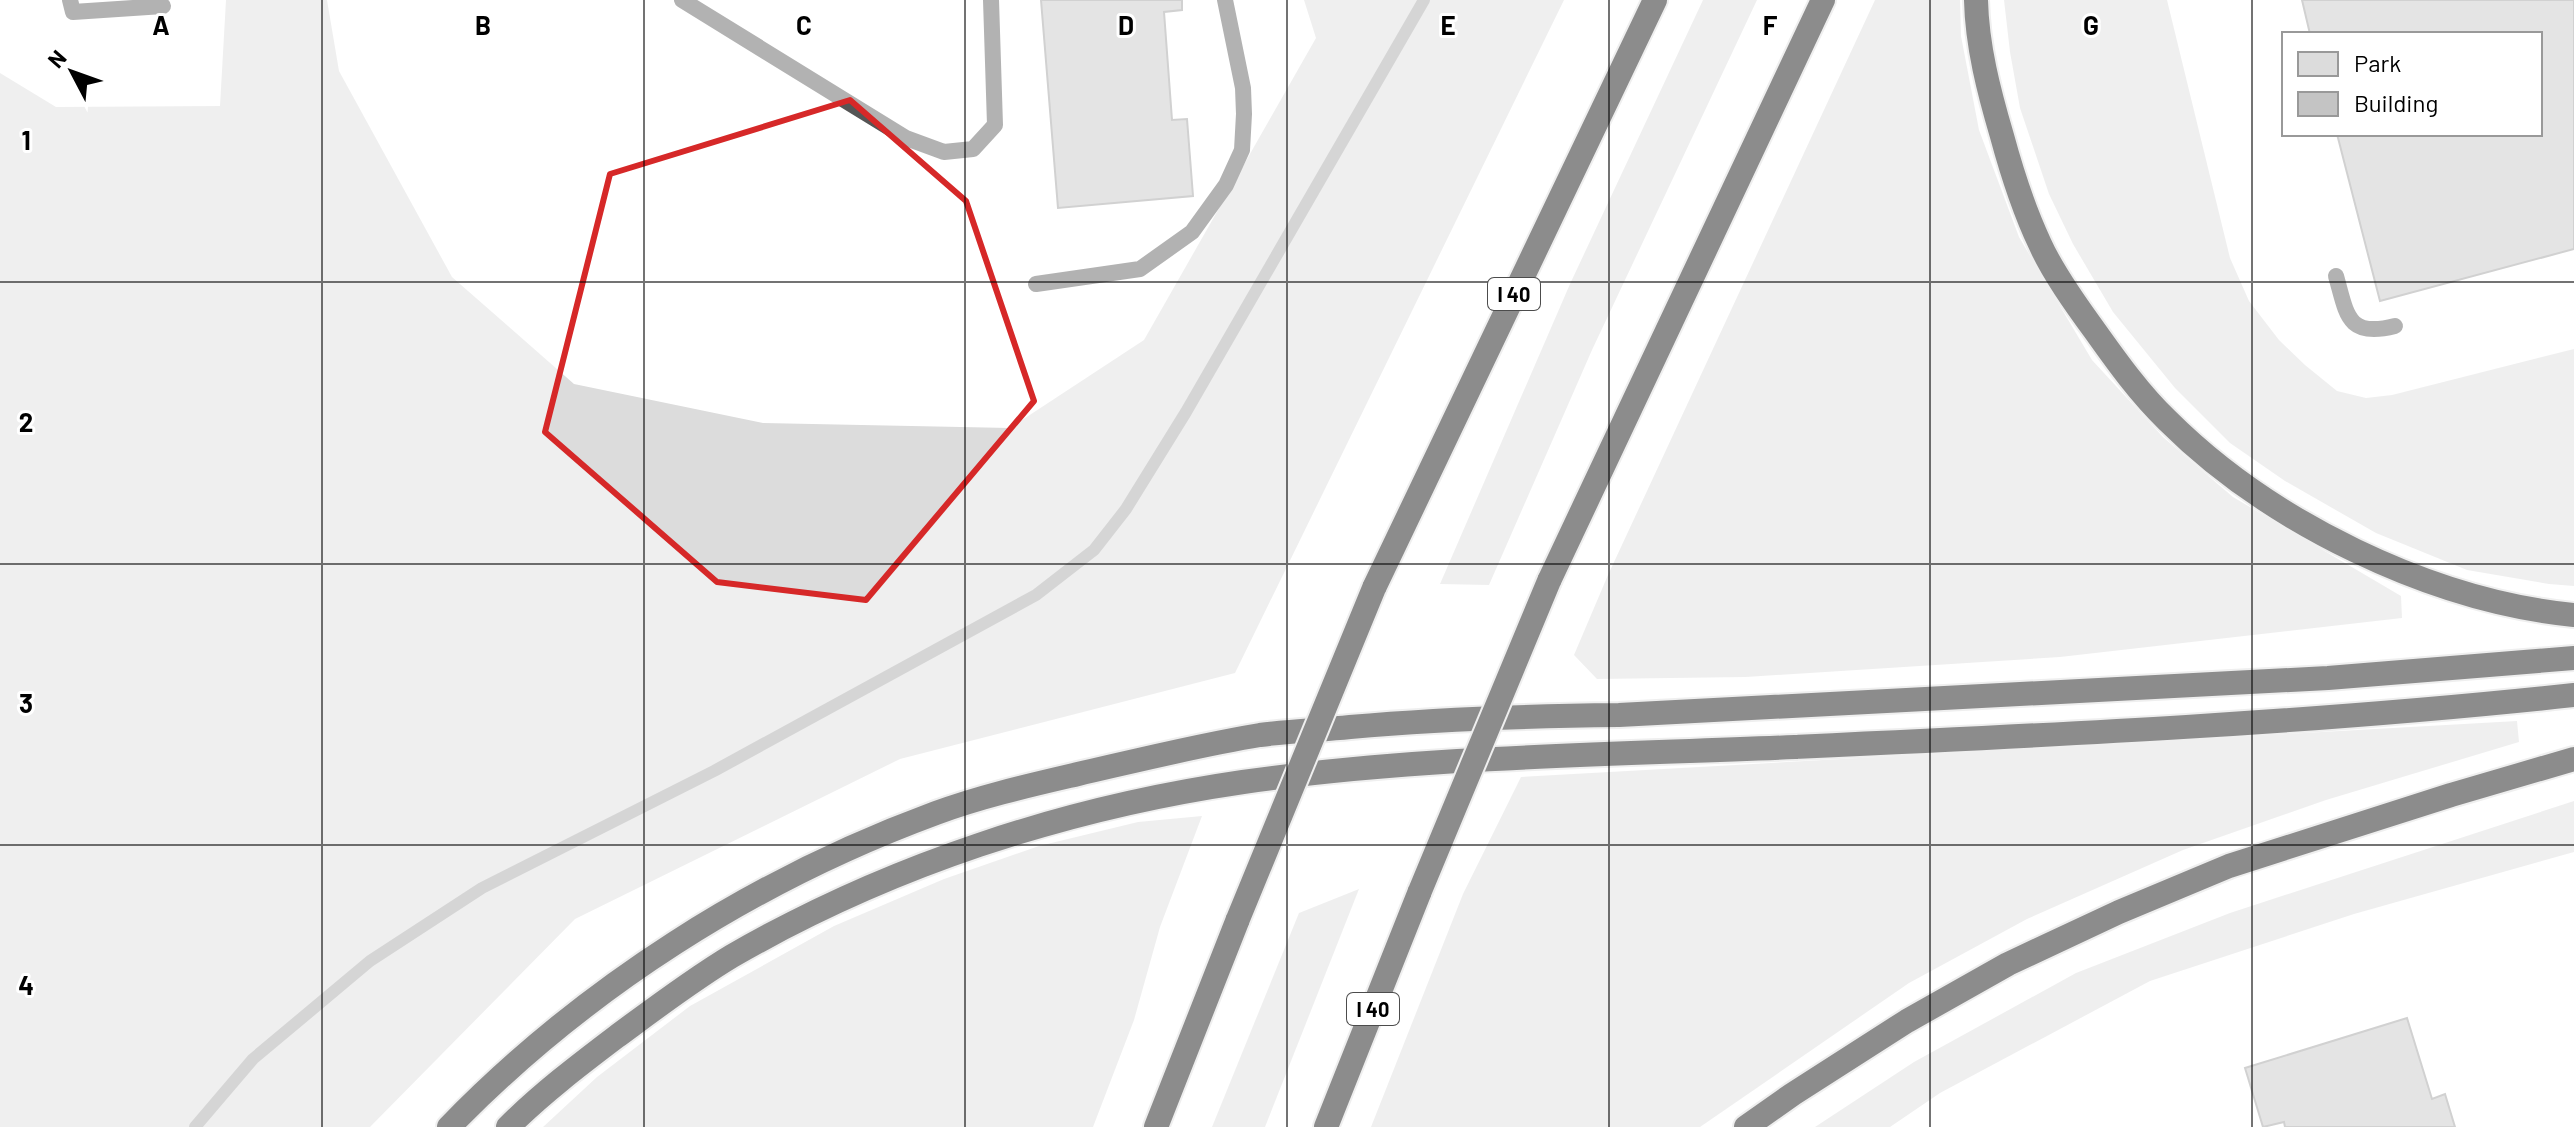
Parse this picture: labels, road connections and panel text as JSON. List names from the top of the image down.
{
  "streets": {
    "highway": ["I 40"]
  },
  "legend": ["Park", "Building"],
  "north": "top left",
  "grid": {
    "columns": [
      "A",
      "B",
      "C",
      "D",
      "E",
      "F",
      "G"
    ],
    "rows": [
      "1",
      "2",
      "3",
      "4"
    ]
  }
}
